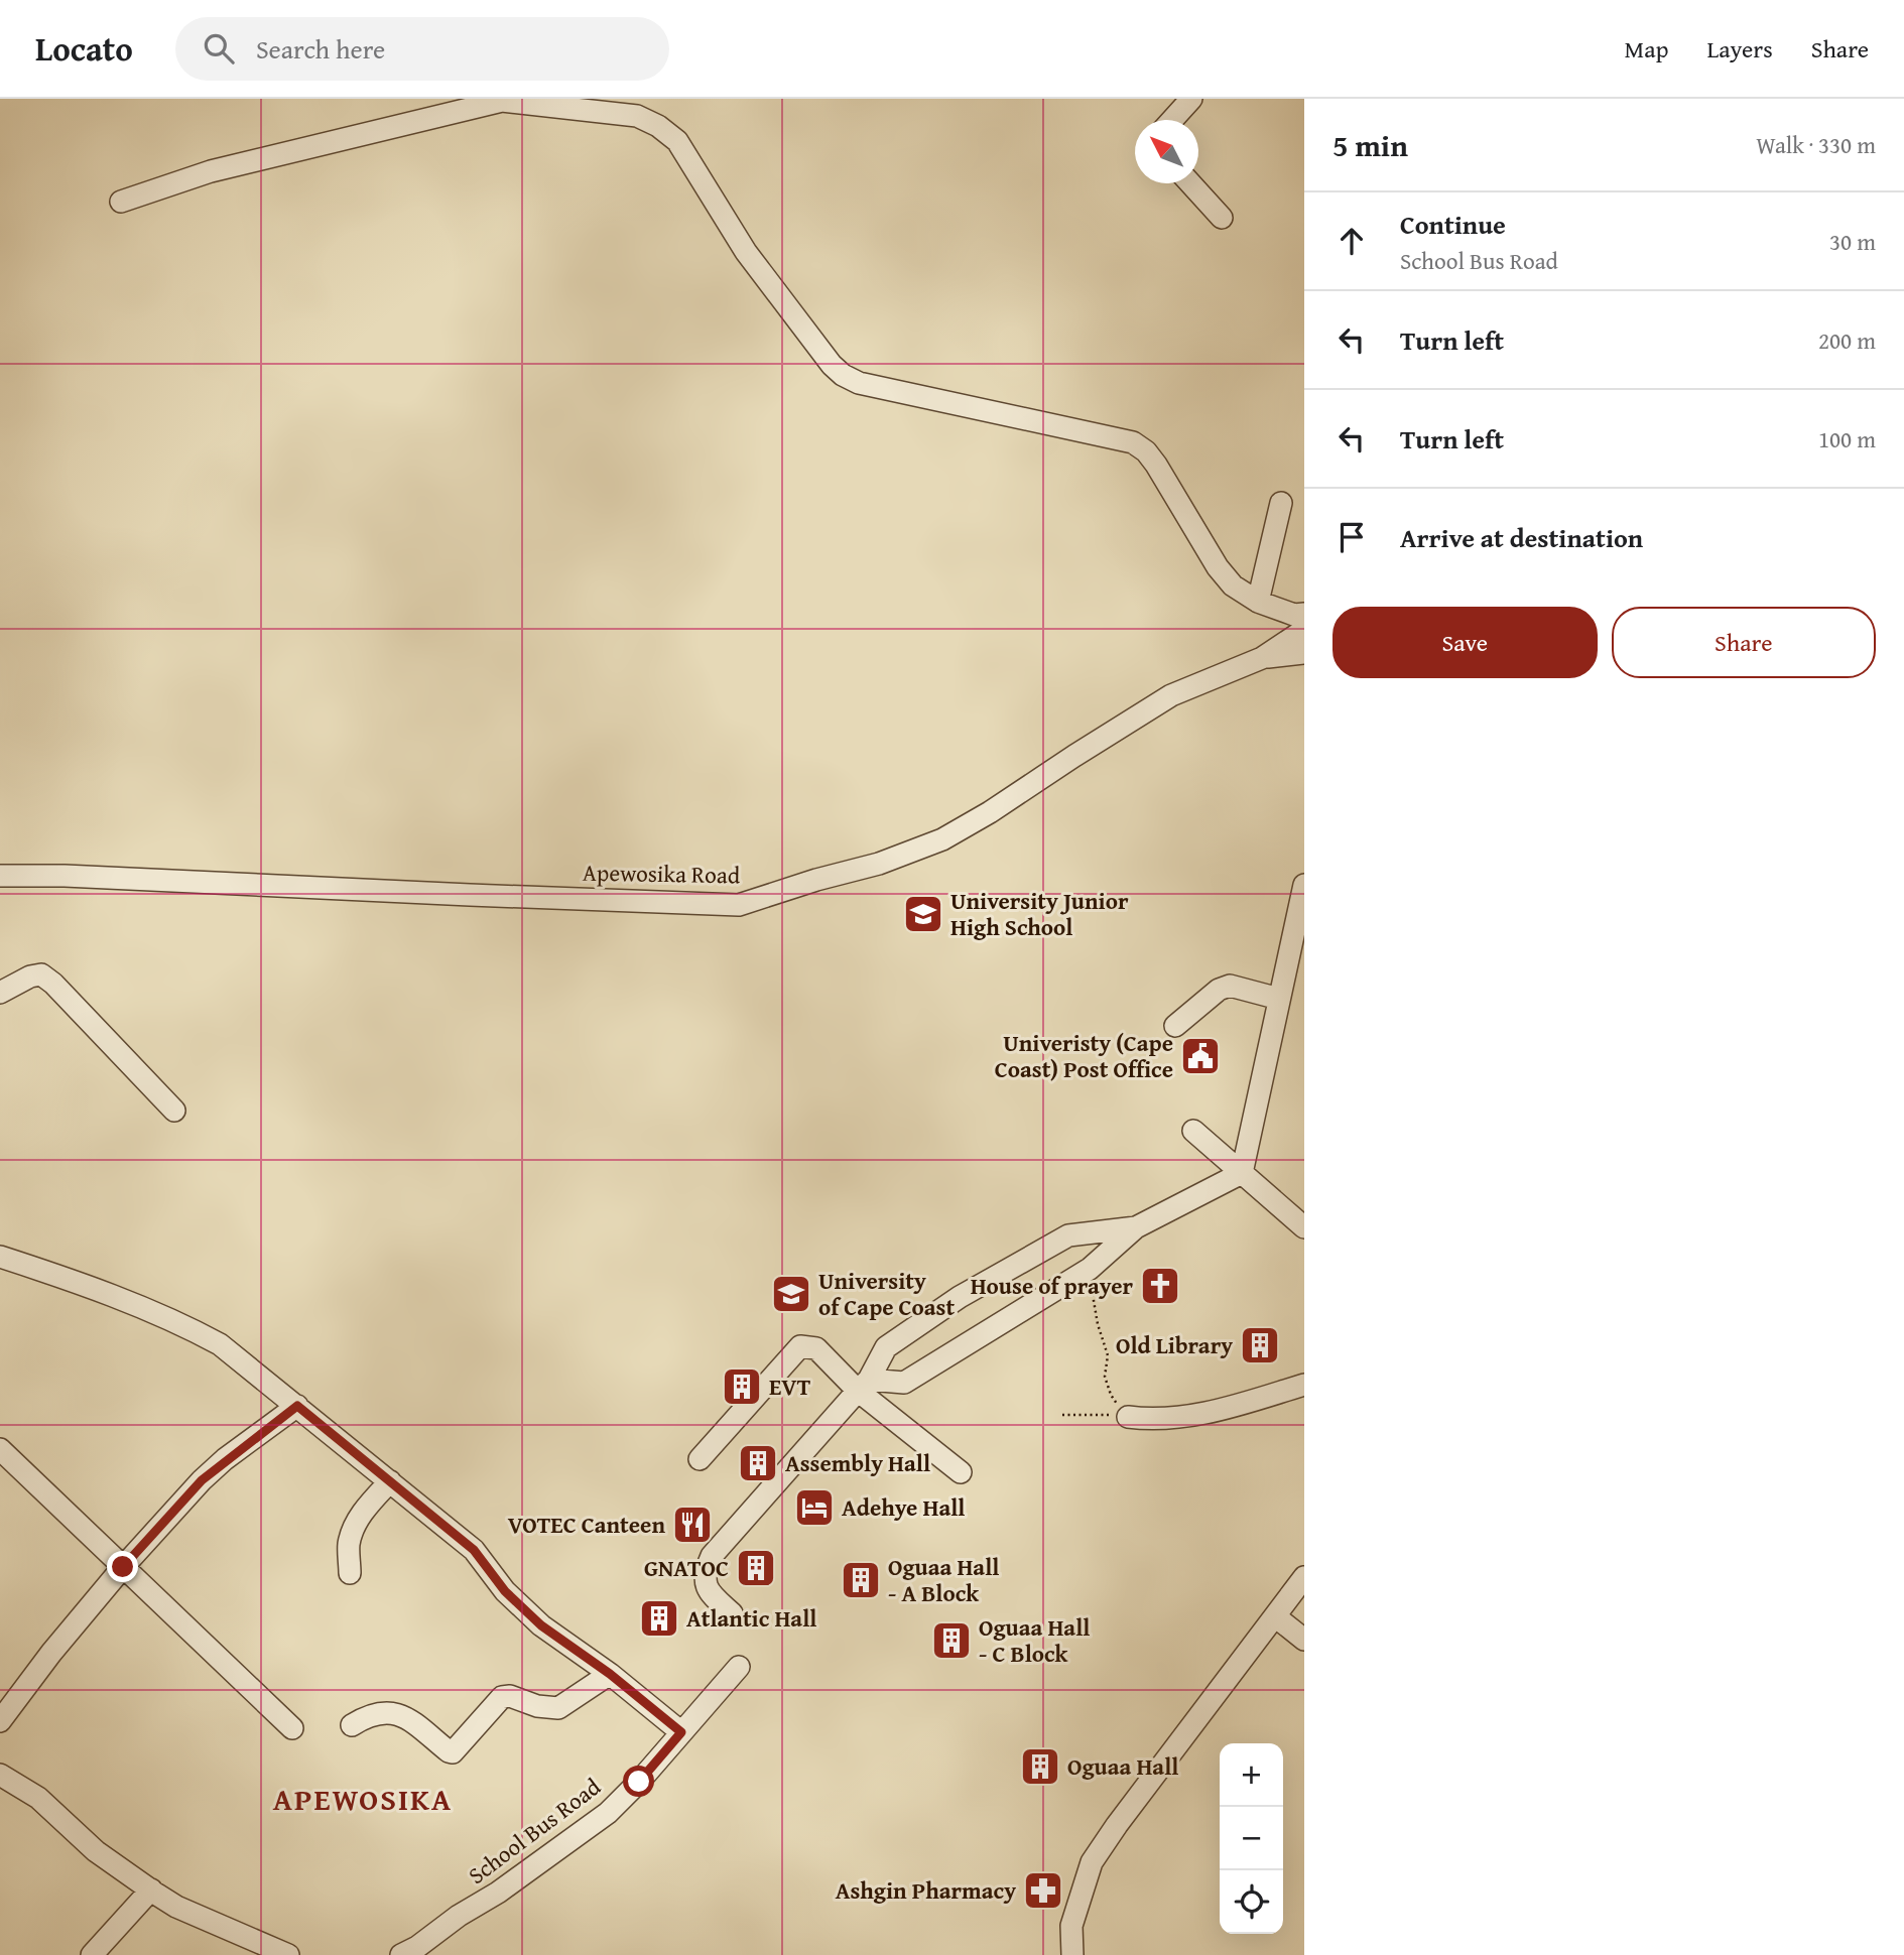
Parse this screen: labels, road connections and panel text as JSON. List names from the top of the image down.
{
  "streets": {
    "street": ["Apewosika Road", "School Bus Road"]
  },
  "districts": ["APEWOSIKA"],
  "places": {
    "school or university": ["University Junior High School", "University of Cape Coast"],
    "public building": ["Univeristy (Cape Coast) Post Office"],
    "church": ["House of prayer"],
    "building": [
      "Old Library",
      "EVT",
      "Assembly Hall",
      "GNATOC",
      "Oguaa Hall - A Block",
      "Atlantic Hall",
      "Oguaa Hall - C Block",
      "Oguaa Hall"
    ],
    "hotel": ["Adehye Hall"],
    "restaurant": ["VOTEC Canteen"],
    "pharmacy": ["Ashgin Pharmacy"]
  },
  "north": "top left",
  "page": {
    "header": "Locato",
    "search": "Search here",
    "nav": ["Map", "Layers", "Share"],
    "heading": ["5 min", "Walk · 330 m"],
    "list": [
      ["Continue", "School Bus Road", "30 m"],
      ["Turn left", "200 m"],
      ["Turn left", "100 m"],
      "Arrive at destination"
    ],
    "buttons": ["Save", "Share"],
    "map_buttons": ["+", "−"]
  }
}
